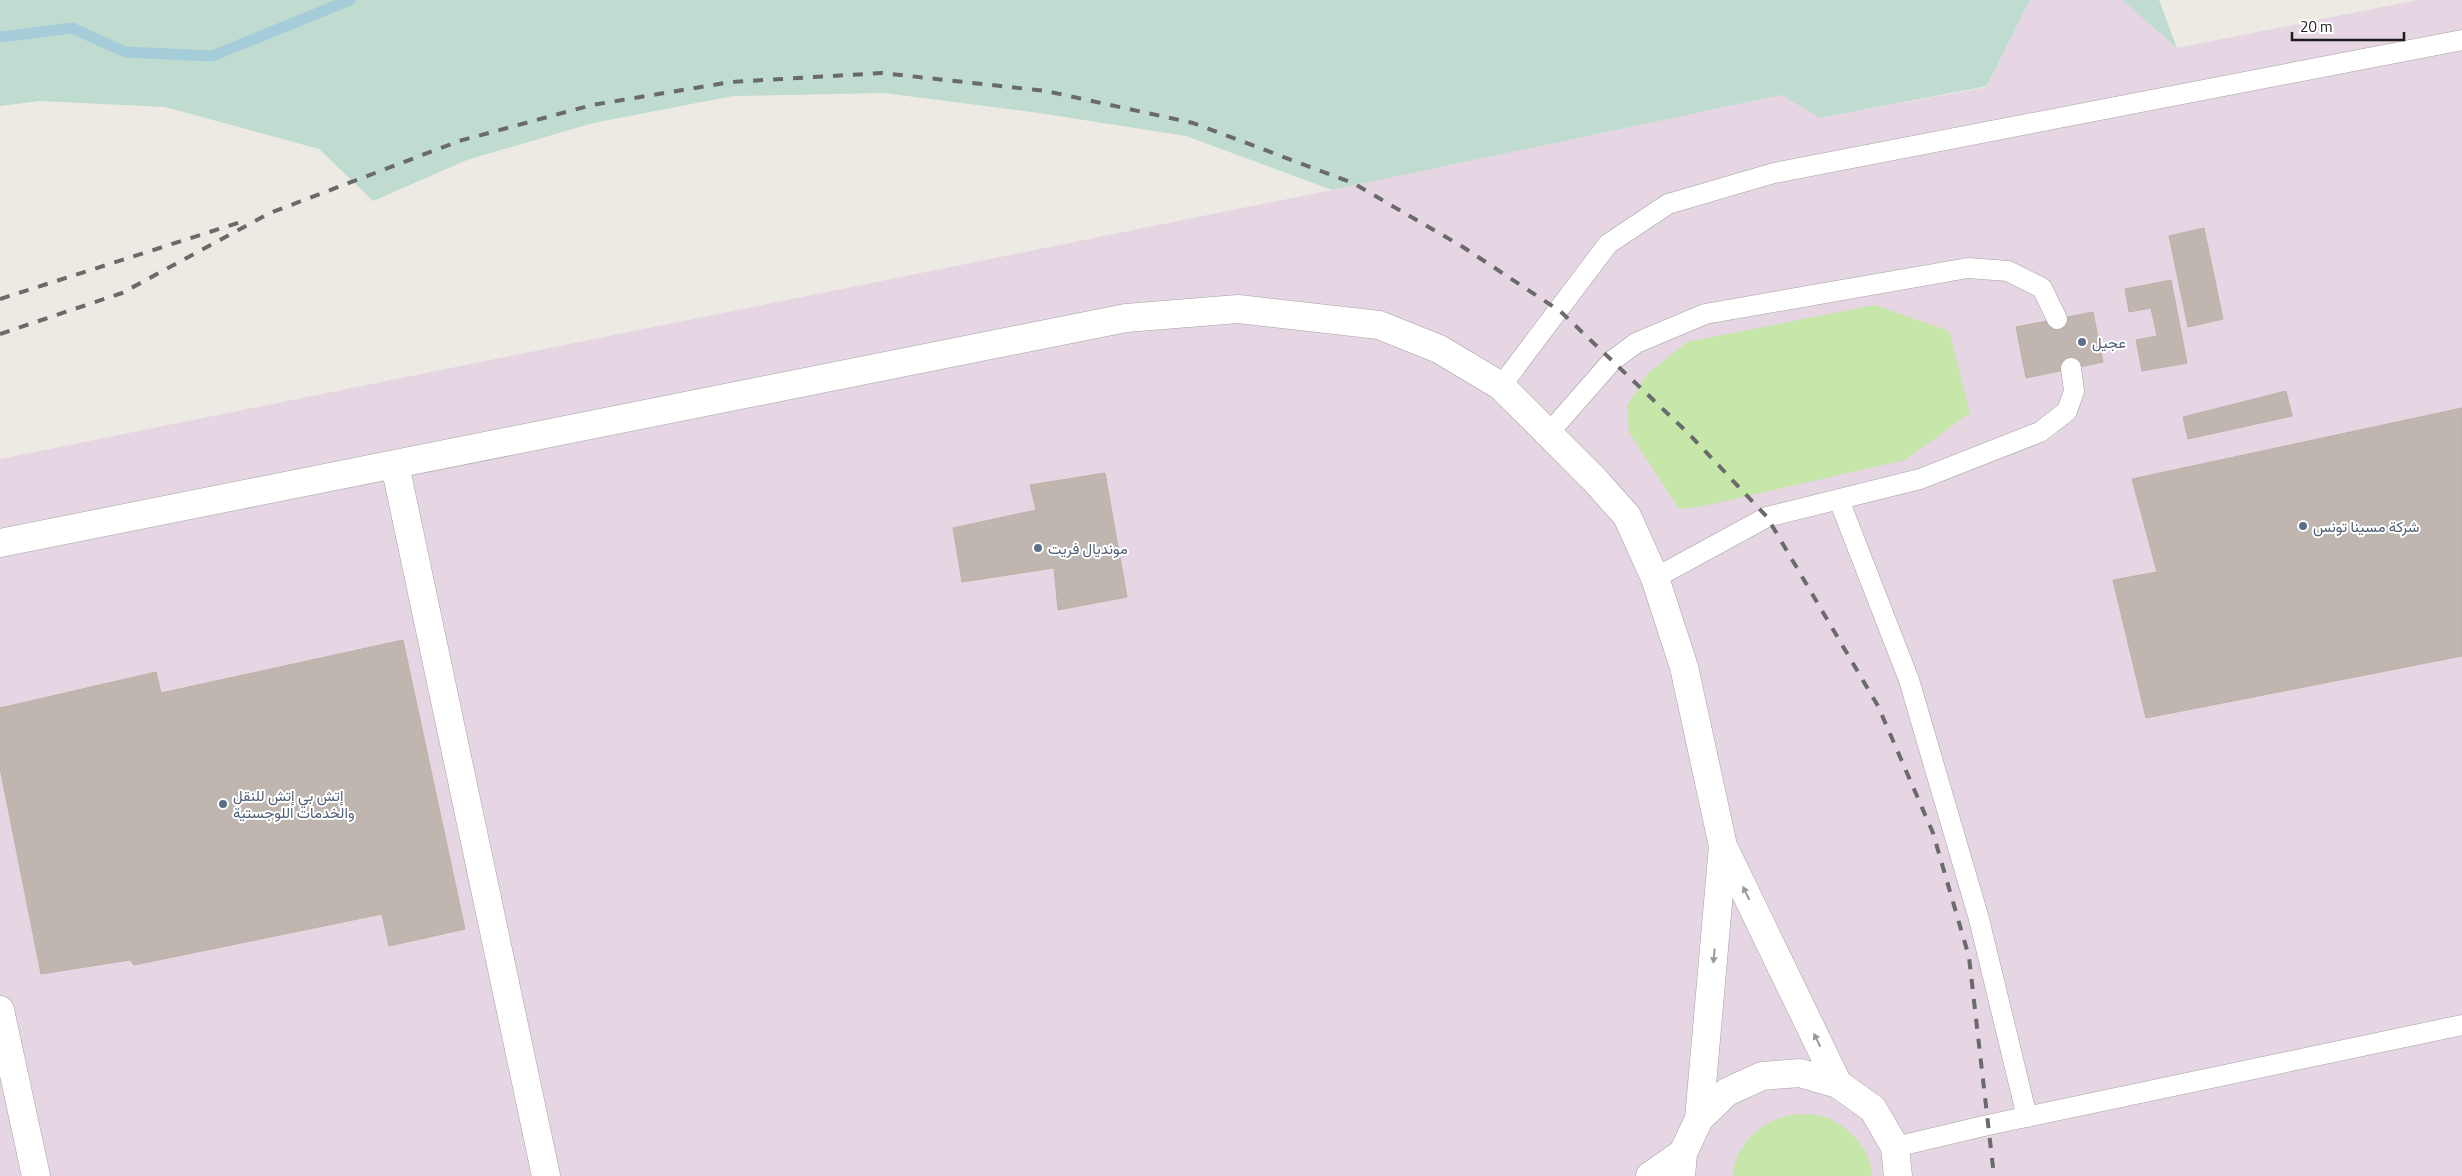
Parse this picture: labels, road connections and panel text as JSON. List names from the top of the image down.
{
  "places": [
    "عجيل",
    "شركة مسينا تونس",
    "مونديال فريت",
    "إتش بي إتش للنقل والخدمات اللوجستية"
  ],
  "scale_bar": "20 m"
}
